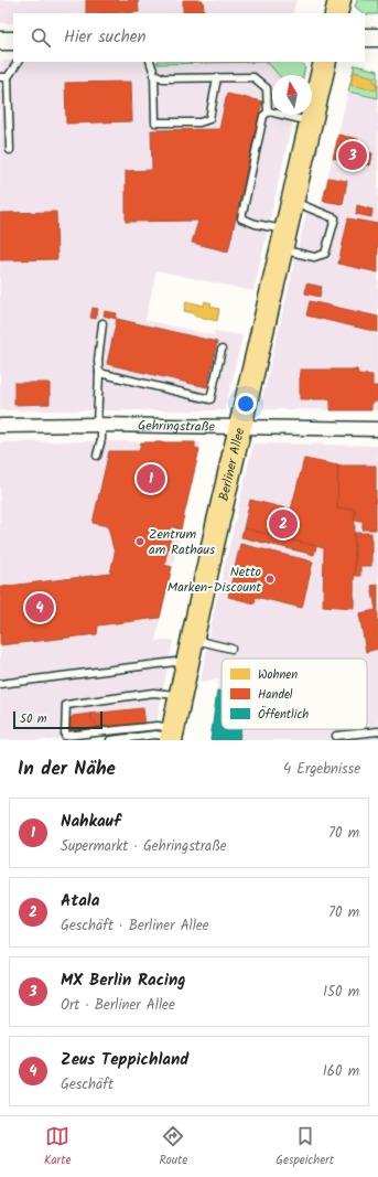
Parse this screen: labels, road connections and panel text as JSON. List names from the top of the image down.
{
  "streets": {
    "main road": ["Berliner Allee"],
    "street": ["Gehringstraße"]
  },
  "crossings": [
    ["Gehringstraße", "Berliner Allee"]
  ],
  "places": ["Zentrum am Rathaus", "Netto Marken-Discount"],
  "legend": ["Wohnen", "Handel", "Öffentlich"],
  "scale_bar": "50 m",
  "north": "top",
  "page": {
    "search": "Hier suchen",
    "pins": [
      "3",
      "1",
      "2",
      "4"
    ],
    "scale": "50 m",
    "heading": ["In der Nähe", "4 Ergebnisse"],
    "list": [
      {
        "mark": "1",
        "name": "Nahkauf",
        "note": "Supermarkt · Gehringstraße",
        "value": "70 m"
      },
      {
        "mark": "2",
        "name": "Atala",
        "note": "Geschäft · Berliner Allee",
        "value": "70 m"
      },
      {
        "mark": "3",
        "name": "MX Berlin Racing",
        "note": "Ort · Berliner Allee",
        "value": "150 m"
      },
      {
        "mark": "4",
        "name": "Zeus Teppichland",
        "note": "Geschäft",
        "value": "160 m"
      }
    ],
    "nav": ["Karte", "Route", "Gespeichert"]
  }
}
